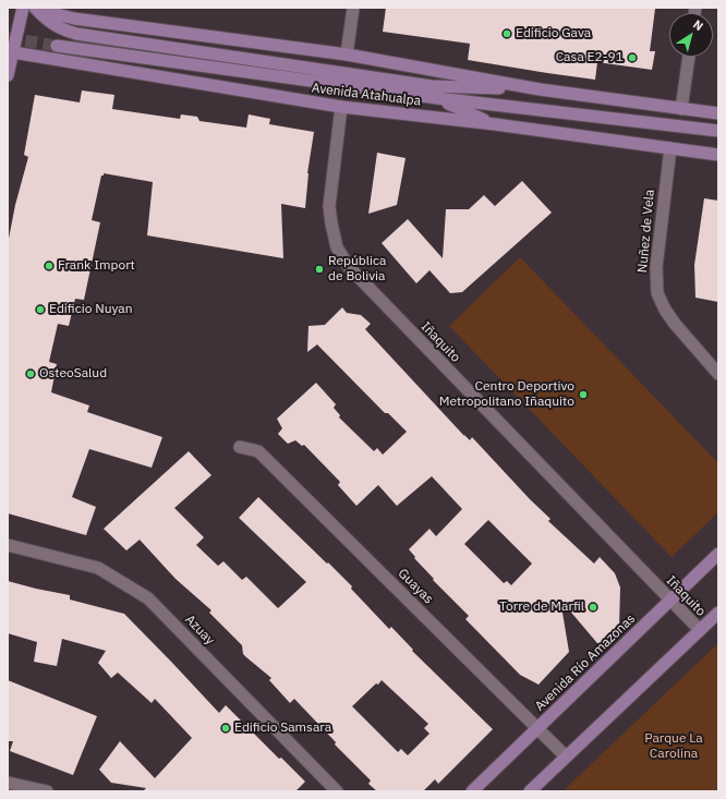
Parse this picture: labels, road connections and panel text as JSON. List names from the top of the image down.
{
  "streets": {
    "main road": ["Avenida Atahualpa", "Avenida Río Amazonas"],
    "street": [
      "Nuñez de Vela",
      "Iñaquito",
      "Guayas",
      "Azuay"
    ]
  },
  "crossings": [
    ["Avenida Atahualpa", "Nuñez de Vela"],
    ["Avenida Atahualpa", "Iñaquito"],
    ["Iñaquito", "Avenida Río Amazonas"],
    ["Guayas", "Avenida Río Amazonas"]
  ],
  "parks": ["Parque La Carolina"],
  "places": [
    "Edificio Gava",
    "Casa E2-91",
    "Frank Import",
    "República de Bolivia",
    "Edificio Nuyan",
    "OsteoSalud",
    "Centro Deportivo Metropolitano Iñaquito",
    "Torre de Marfil",
    "Edificio Samsara"
  ],
  "north": "top right"
}
